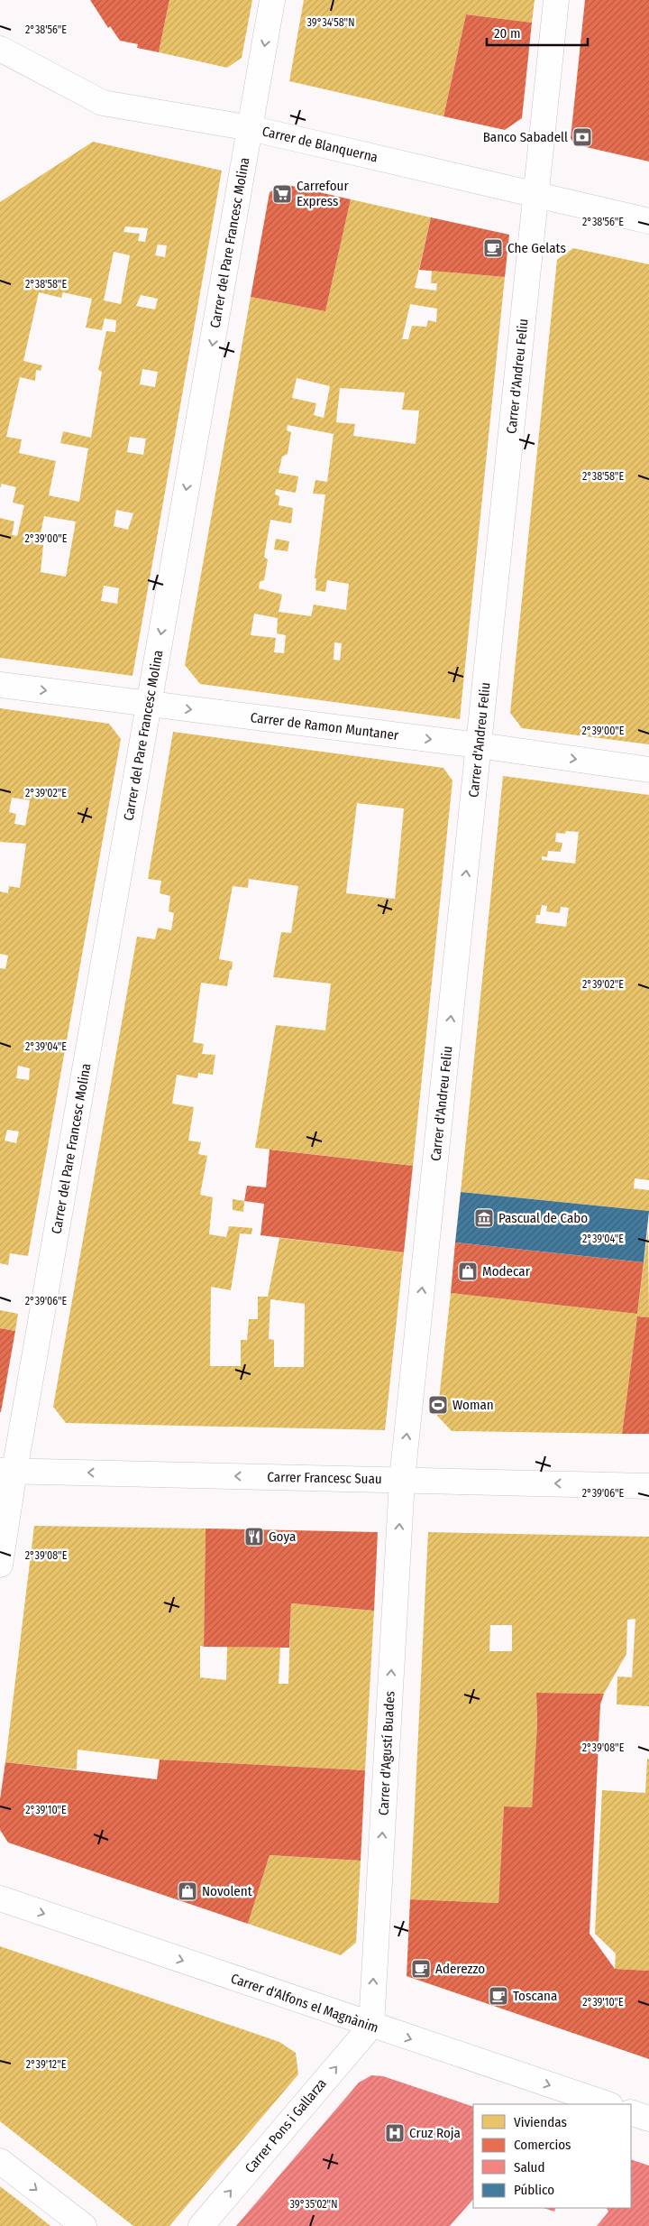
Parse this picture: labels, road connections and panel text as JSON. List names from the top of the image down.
{
  "streets": {
    "street": [
      "Carrer de Blanquerna",
      "Carrer del Pare Francesc Molina",
      "Carrer d'Andreu Feliu",
      "Carrer de Ramon Muntaner",
      "Carrer Francesc Suau",
      "Carrer d'Agustí Buades",
      "Carrer d'Alfons el Magnànim",
      "Carrer Pons i Gallarza"
    ]
  },
  "crossings": [
    ["Carrer de Blanquerna", "Carrer del Pare Francesc Molina"],
    ["Carrer de Blanquerna", "Carrer d'Andreu Feliu"],
    ["Carrer del Pare Francesc Molina", "Carrer de Ramon Muntaner"],
    ["Carrer del Pare Francesc Molina", "Carrer Francesc Suau"],
    ["Carrer d'Andreu Feliu", "Carrer de Ramon Muntaner"],
    ["Carrer d'Andreu Feliu", "Carrer Francesc Suau"],
    ["Carrer d'Andreu Feliu", "Carrer d'Agustí Buades"],
    ["Carrer Francesc Suau", "Carrer d'Agustí Buades"],
    ["Carrer d'Agustí Buades", "Carrer d'Alfons el Magnànim"],
    ["Carrer d'Agustí Buades", "Carrer Pons i Gallarza"],
    ["Carrer d'Alfons el Magnànim", "Carrer Pons i Gallarza"]
  ],
  "one_way": [
    "Carrer del Pare Francesc Molina",
    "Carrer d'Andreu Feliu",
    "Carrer de Ramon Muntaner",
    "Carrer Francesc Suau",
    "Carrer d'Agustí Buades",
    "Carrer d'Alfons el Magnànim",
    "Carrer Pons i Gallarza"
  ],
  "places": {
    "bank": ["Banco Sabadell"],
    "supermarket": ["Carrefour Express"],
    "cafe": ["Che Gelats", "Aderezzo", "Toscana"],
    "museum": ["Pascual de Cabo"],
    "shop": ["Modecar", "Novolent"],
    "sports": ["Woman"],
    "restaurant": ["Goya"],
    "hospital": ["Cruz Roja"]
  },
  "legend": [
    "Viviendas",
    "Comercios",
    "Salud",
    "Público"
  ],
  "scale_bar": "20 m",
  "coordinates": [
    "39°34'58\"N",
    "2°38'56\"E",
    "2°38'58\"E",
    "2°39'00\"E",
    "2°39'02\"E",
    "2°39'04\"E",
    "2°39'06\"E",
    "2°39'08\"E",
    "2°39'10\"E",
    "2°39'12\"E",
    "39°35'02\"N"
  ]
}
